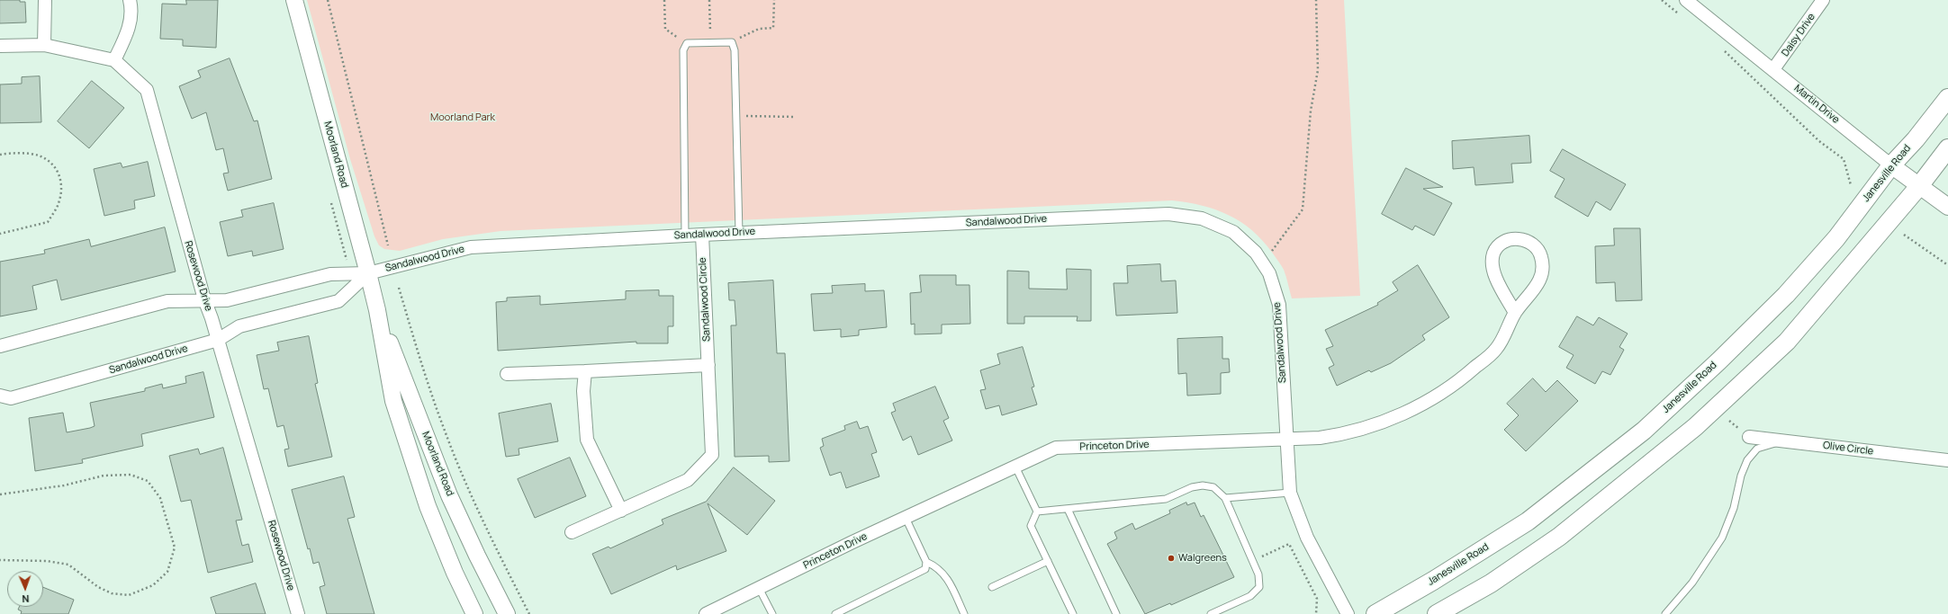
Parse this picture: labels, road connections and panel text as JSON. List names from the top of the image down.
{
  "streets": {
    "main road": ["Janesville Road"],
    "street": [
      "Daisy Drive",
      "Martin Drive",
      "Moorland Road",
      "Sandalwood Drive",
      "Rosewood Drive",
      "Sandalwood Circle",
      "Princeton Drive",
      "Olive Circle"
    ]
  },
  "crossings": [
    ["Daisy Drive", "Martin Drive"],
    ["Martin Drive", "Janesville Road"],
    ["Moorland Road", "Sandalwood Drive"],
    ["Sandalwood Drive", "Rosewood Drive"],
    ["Sandalwood Drive", "Sandalwood Circle"],
    ["Sandalwood Drive", "Princeton Drive"]
  ],
  "parks": ["Moorland Park"],
  "places": ["Walgreens"],
  "north": "bottom"
}
